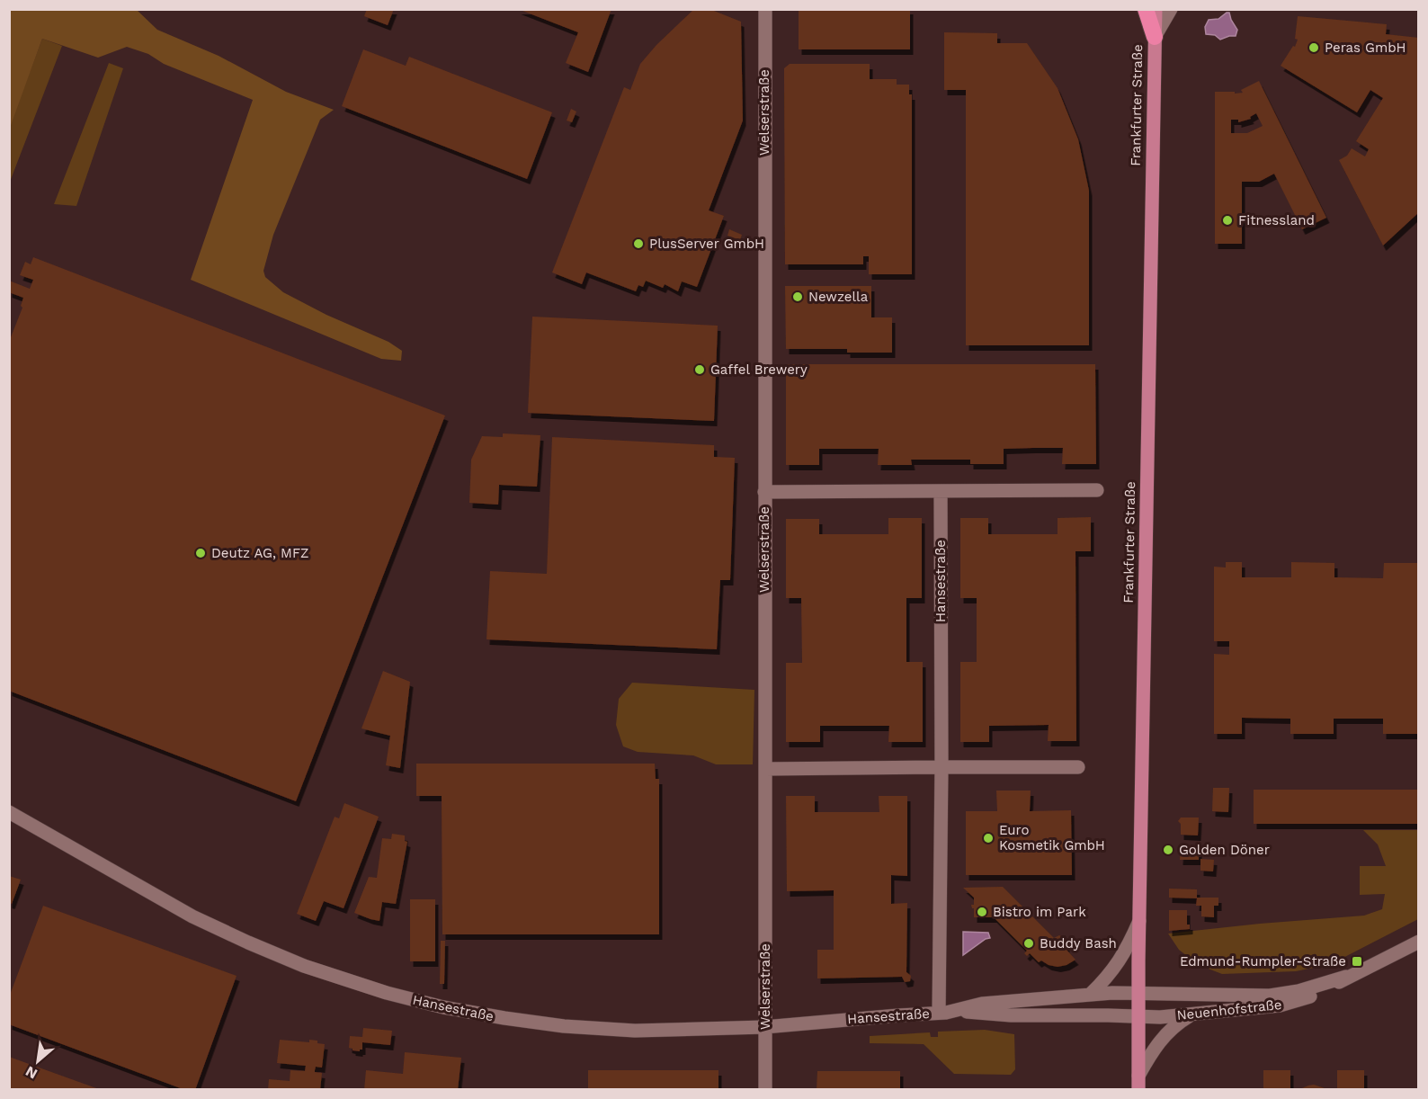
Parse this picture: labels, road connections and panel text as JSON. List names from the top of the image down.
{
  "streets": {
    "main road": ["Frankfurter Straße"],
    "street": ["Welserstraße", "Hansestraße", "Neuenhofstraße"]
  },
  "crossings": [
    ["Frankfurter Straße", "Hansestraße"],
    ["Frankfurter Straße", "Neuenhofstraße"],
    ["Welserstraße", "Hansestraße"],
    ["Hansestraße", "Neuenhofstraße"]
  ],
  "places": {
    "other": [
      "Peras GmbH",
      "Fitnessland",
      "PlusServer GmbH",
      "Newzella",
      "Gaffel Brewery",
      "Deutz AG, MFZ",
      "Euro Kosmetik GmbH",
      "Golden Döner",
      "Bistro im Park",
      "Buddy Bash"
    ],
    "transit": ["Edmund-Rumpler-Straße"]
  },
  "north": "bottom left"
}
